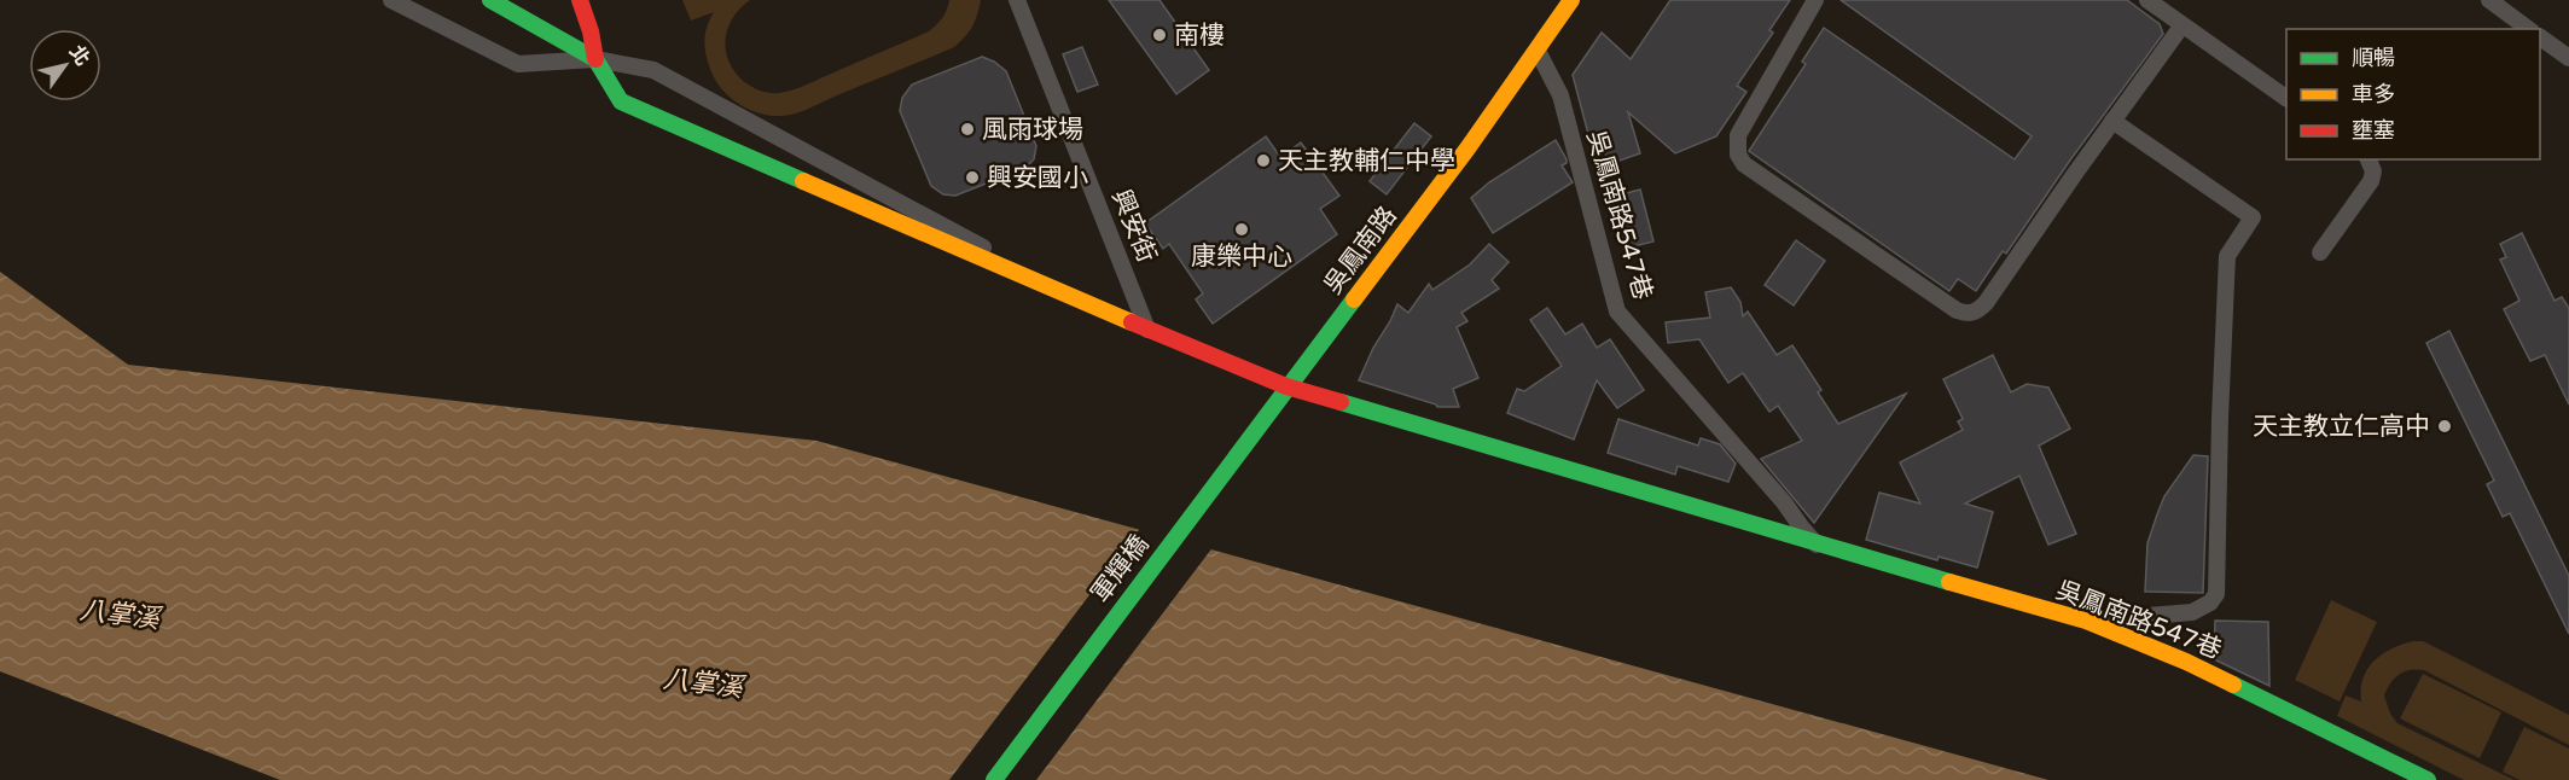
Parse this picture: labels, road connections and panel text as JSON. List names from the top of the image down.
{
  "streets": {
    "street": [
      "吳鳳南路547巷",
      "興安街",
      "吳鳳南路",
      "軍輝橋"
    ]
  },
  "crossings": [
    ["吳鳳南路547巷", "吳鳳南路"],
    ["吳鳳南路547巷", "軍輝橋"],
    ["吳鳳南路", "軍輝橋"]
  ],
  "water": ["八掌溪"],
  "places": [
    "南樓",
    "風雨球場",
    "天主教輔仁中學",
    "興安國小",
    "康樂中心",
    "天主教立仁高中"
  ],
  "legend": ["順暢", "車多", "壅塞"],
  "north": "top right"
}
